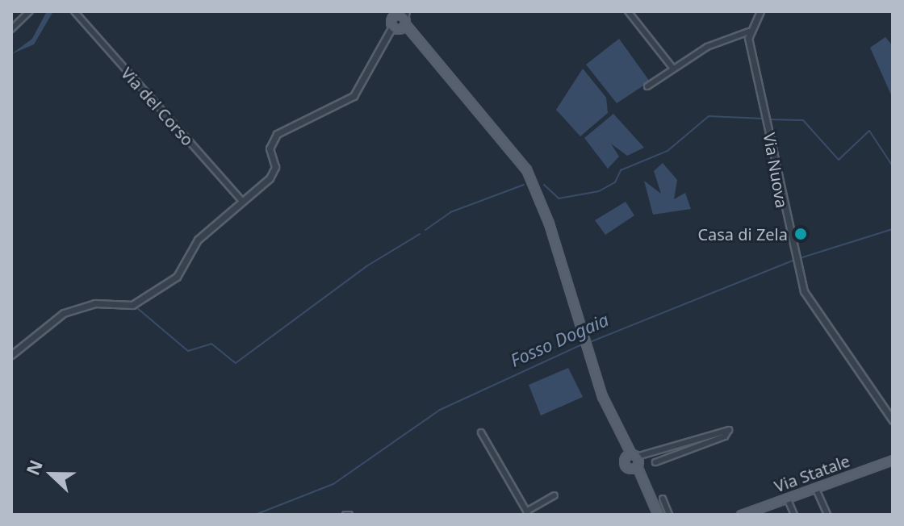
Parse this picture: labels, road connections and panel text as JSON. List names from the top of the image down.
{
  "streets": {
    "main road": ["Via Statale"],
    "street": ["Via del Corso", "Via Nuova"]
  },
  "water": ["Fosso Dogaia"],
  "places": ["Casa di Zela"],
  "north": "left"
}
